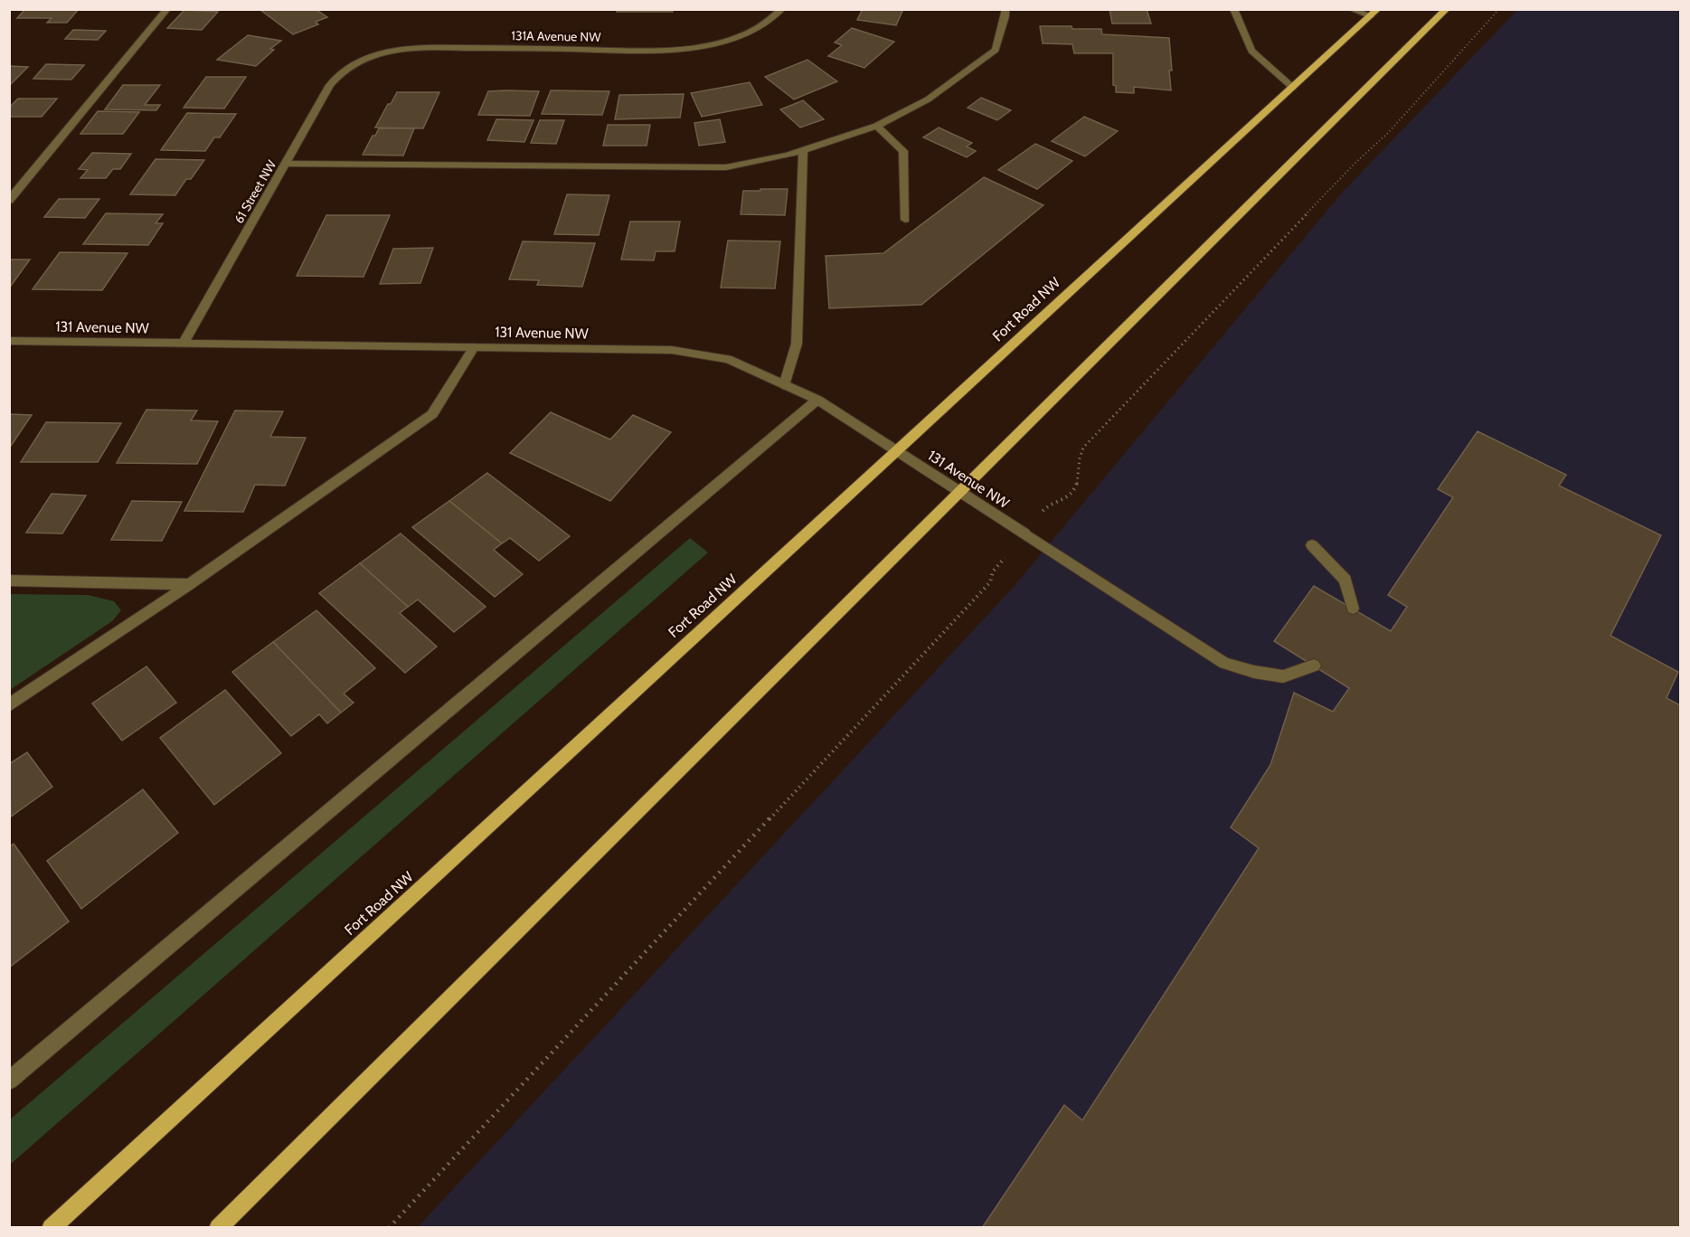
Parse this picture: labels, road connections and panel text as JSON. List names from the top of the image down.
{
  "streets": {
    "main road": ["Fort Road NW"],
    "street": ["131A Avenue NW", "61 Street NW", "131 Avenue NW"]
  },
  "crossings": [
    ["131A Avenue NW", "61 Street NW"],
    ["61 Street NW", "131 Avenue NW"],
    ["Fort Road NW", "131 Avenue NW"]
  ]
}
